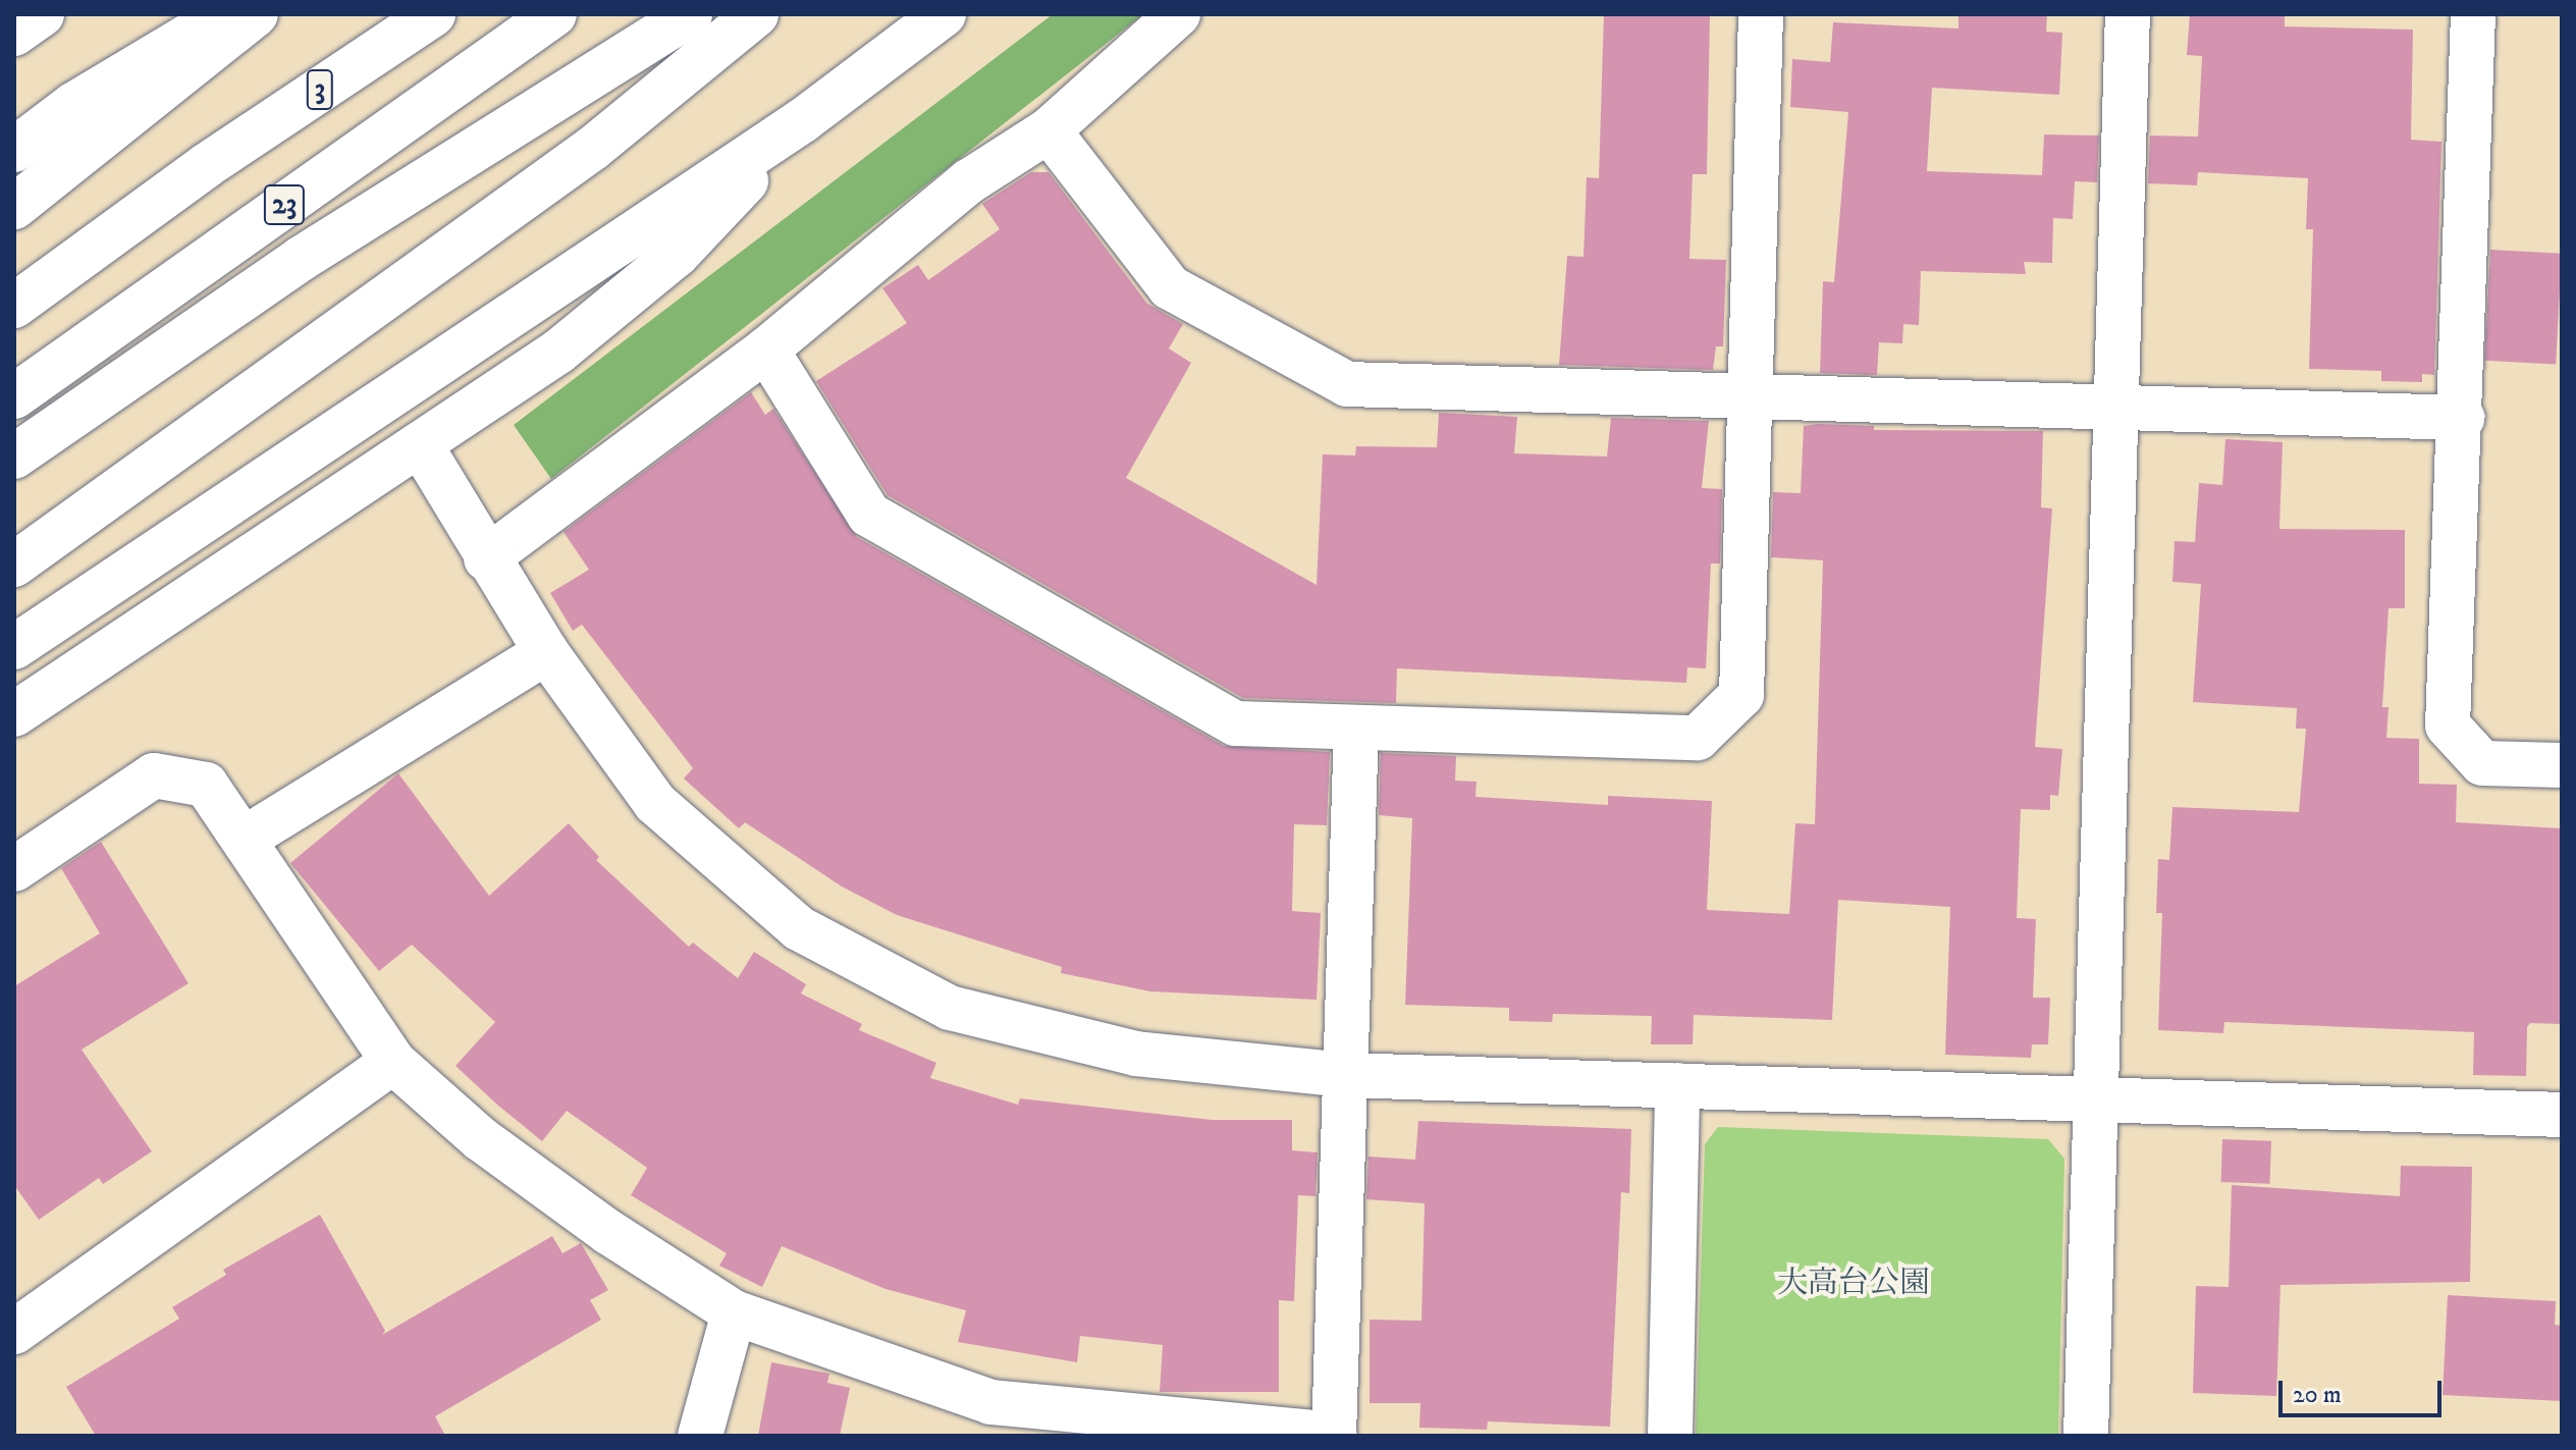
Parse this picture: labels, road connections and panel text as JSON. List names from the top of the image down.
{
  "streets": {
    "main road": ["3", "23"]
  },
  "parks": ["大高台公園"],
  "scale_bar": "20 m"
}
